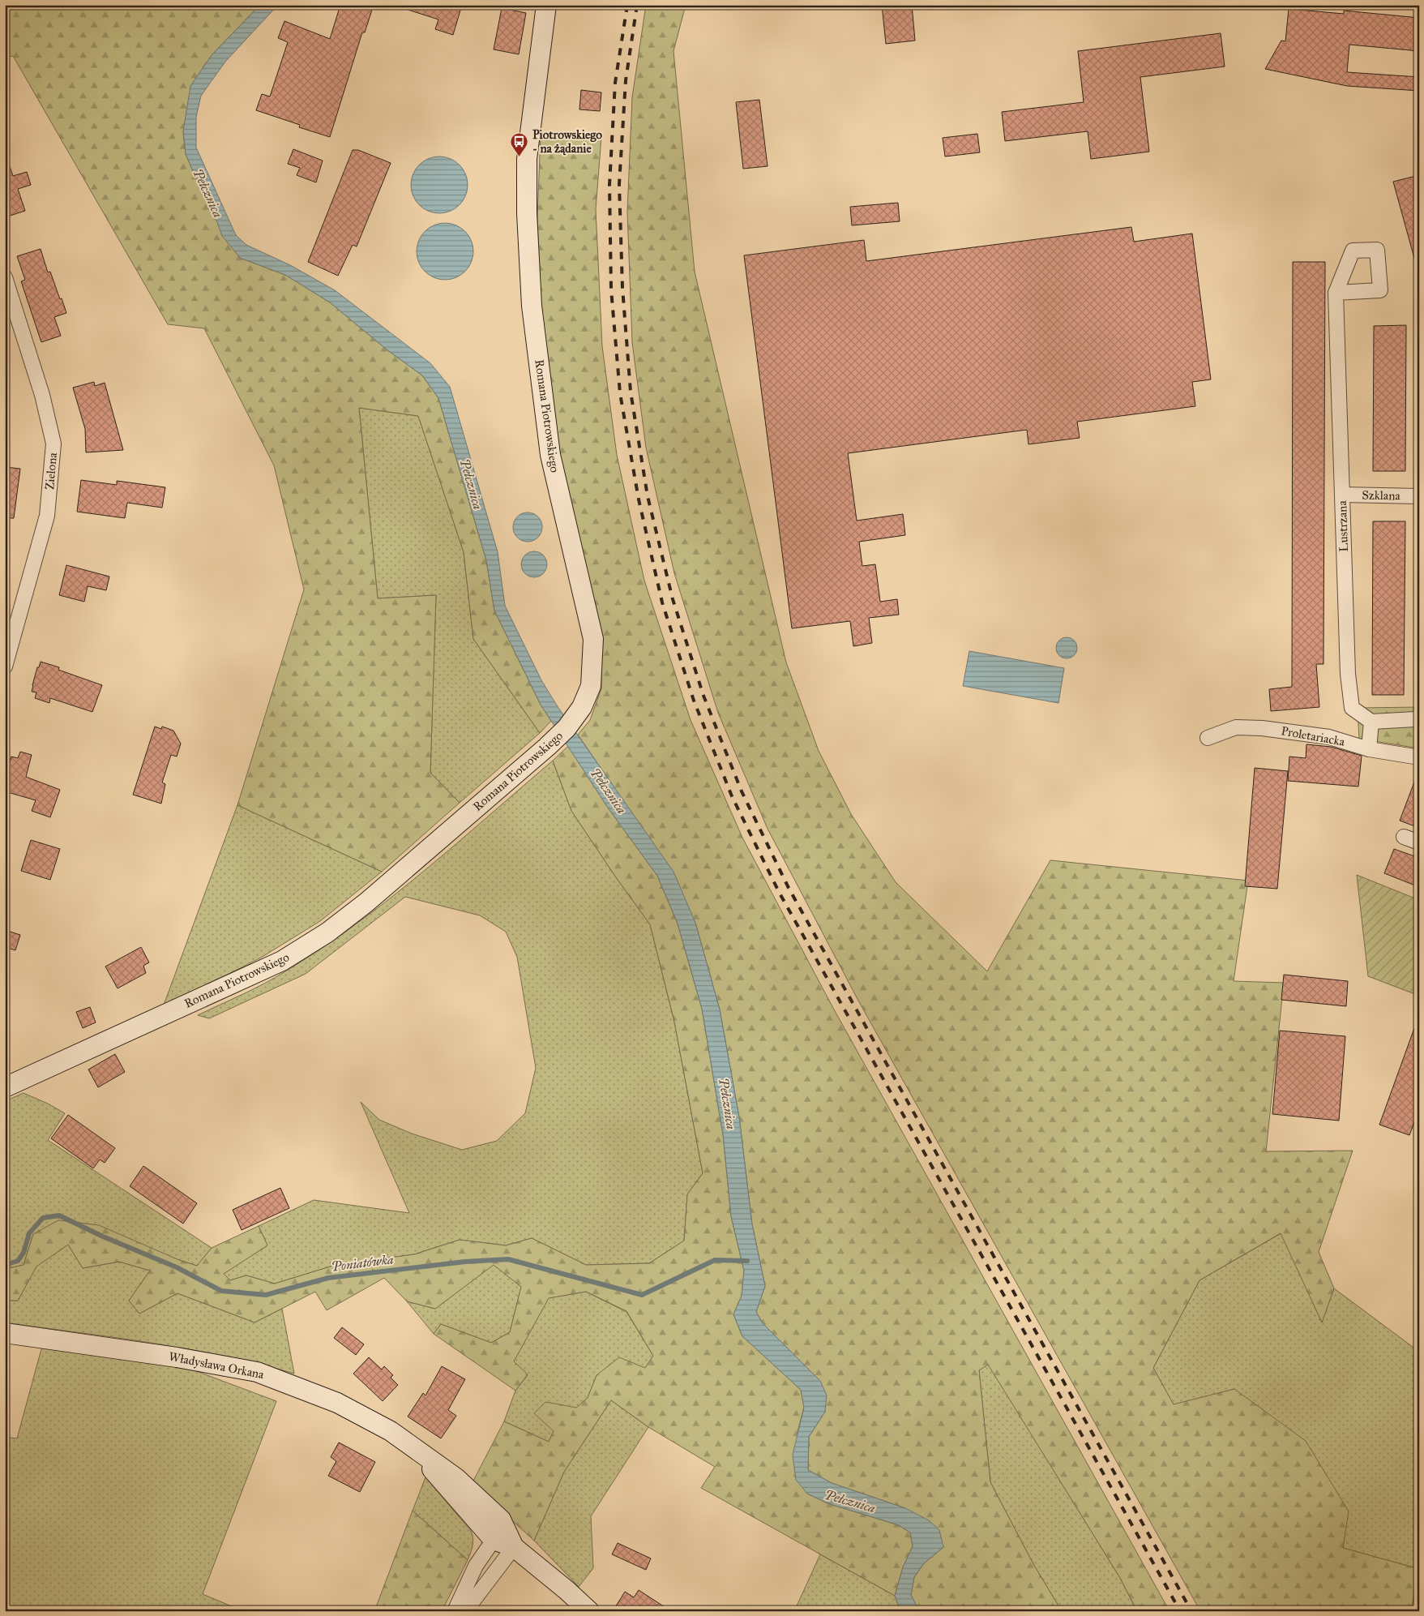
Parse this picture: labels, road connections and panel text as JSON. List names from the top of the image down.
{
  "streets": {
    "street": [
      "Romana Piotrowskiego",
      "Zielona",
      "Szklana",
      "Lustrzana",
      "Proletariacka",
      "Władysława Orkana"
    ]
  },
  "crossings": [
    ["Szklana", "Lustrzana"]
  ],
  "water": ["Pełcznica", "Poniatówka"],
  "places": {
    "bus stop": ["Piotrowskiego - na żądanie"]
  }
}
